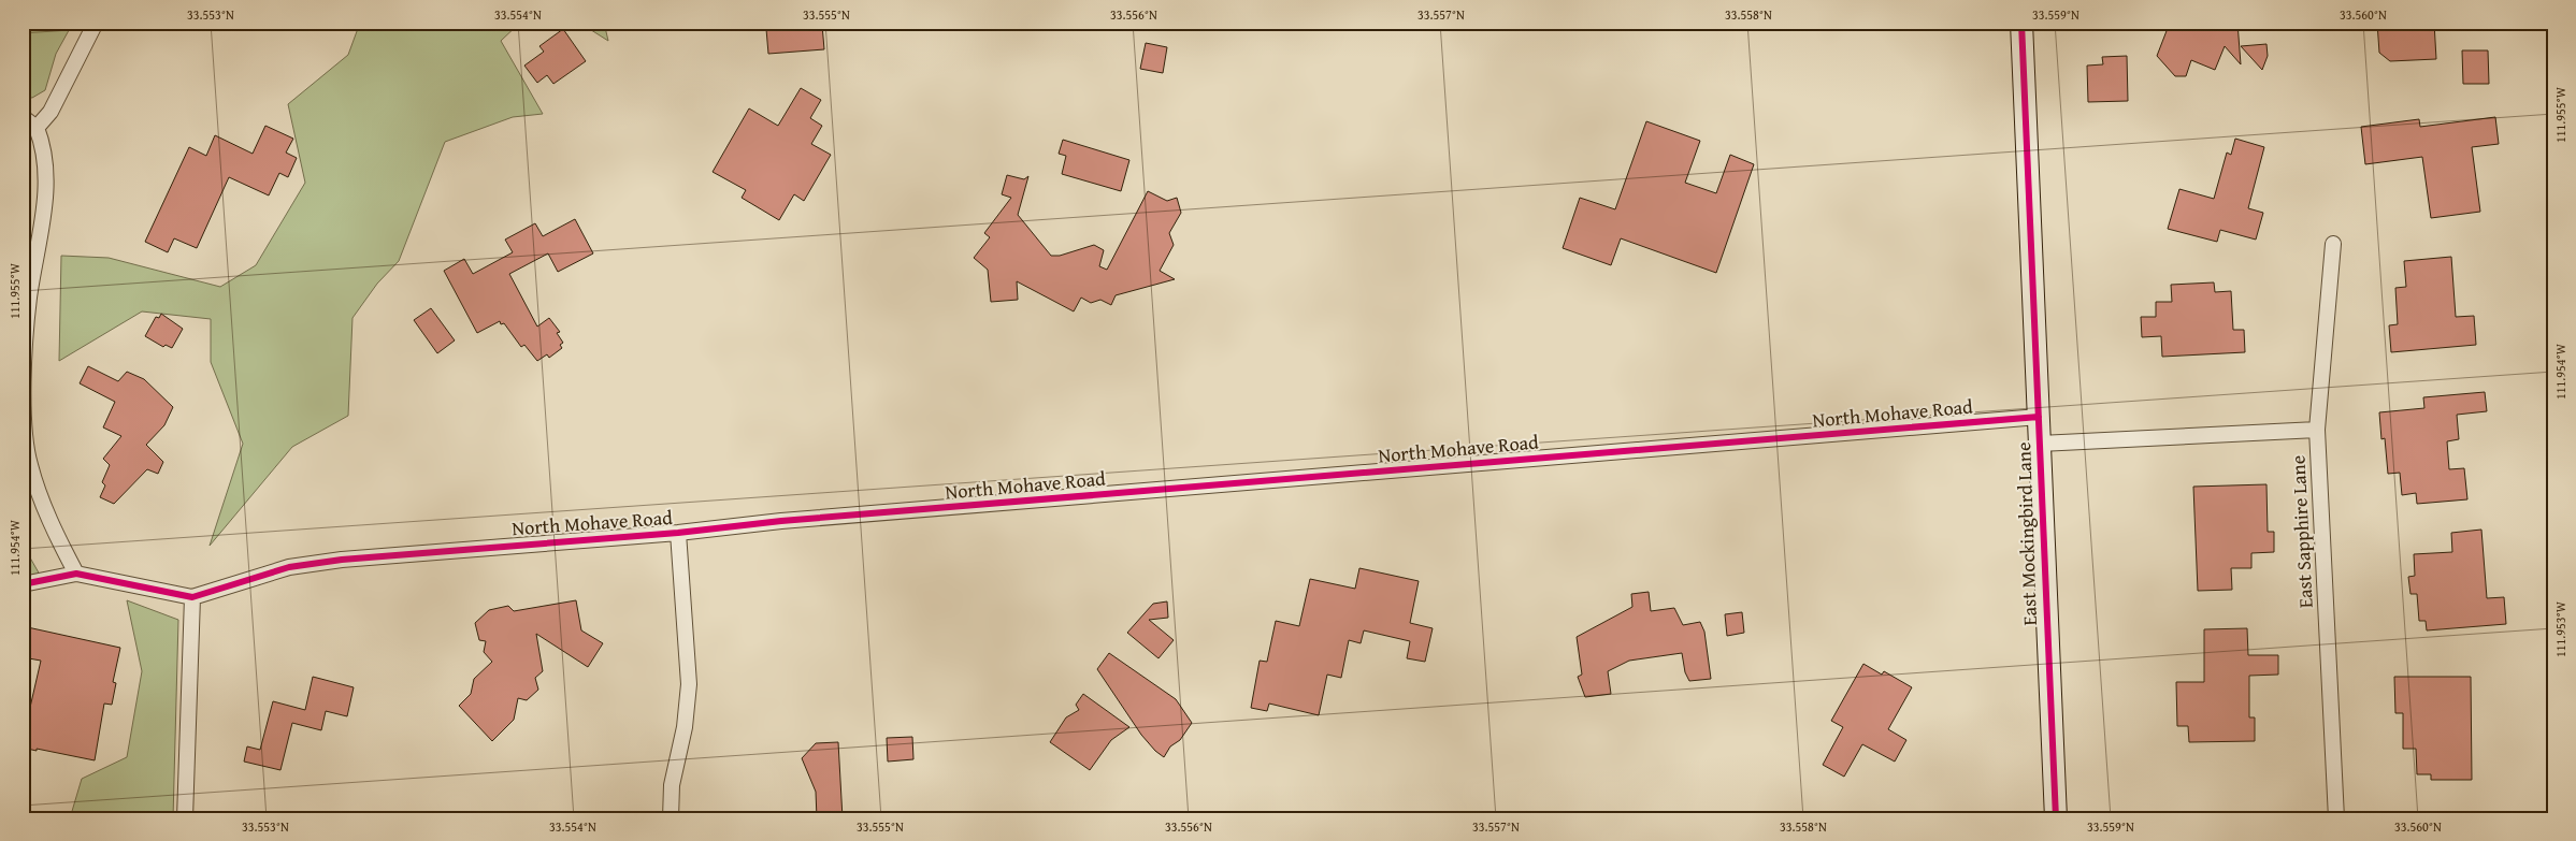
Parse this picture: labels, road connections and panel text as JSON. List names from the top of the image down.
{
  "streets": {
    "street": ["North Mohave Road", "East Sapphire Lane", "East Mockingbird Lane"]
  },
  "crossings": [
    ["North Mohave Road", "East Mockingbird Lane"]
  ],
  "coordinates": [
    "33.553°N",
    "33.554°N",
    "33.555°N",
    "33.556°N",
    "33.557°N",
    "33.558°N",
    "33.559°N",
    "33.560°N",
    "111.955°W",
    "111.954°W",
    "111.953°W"
  ]
}
